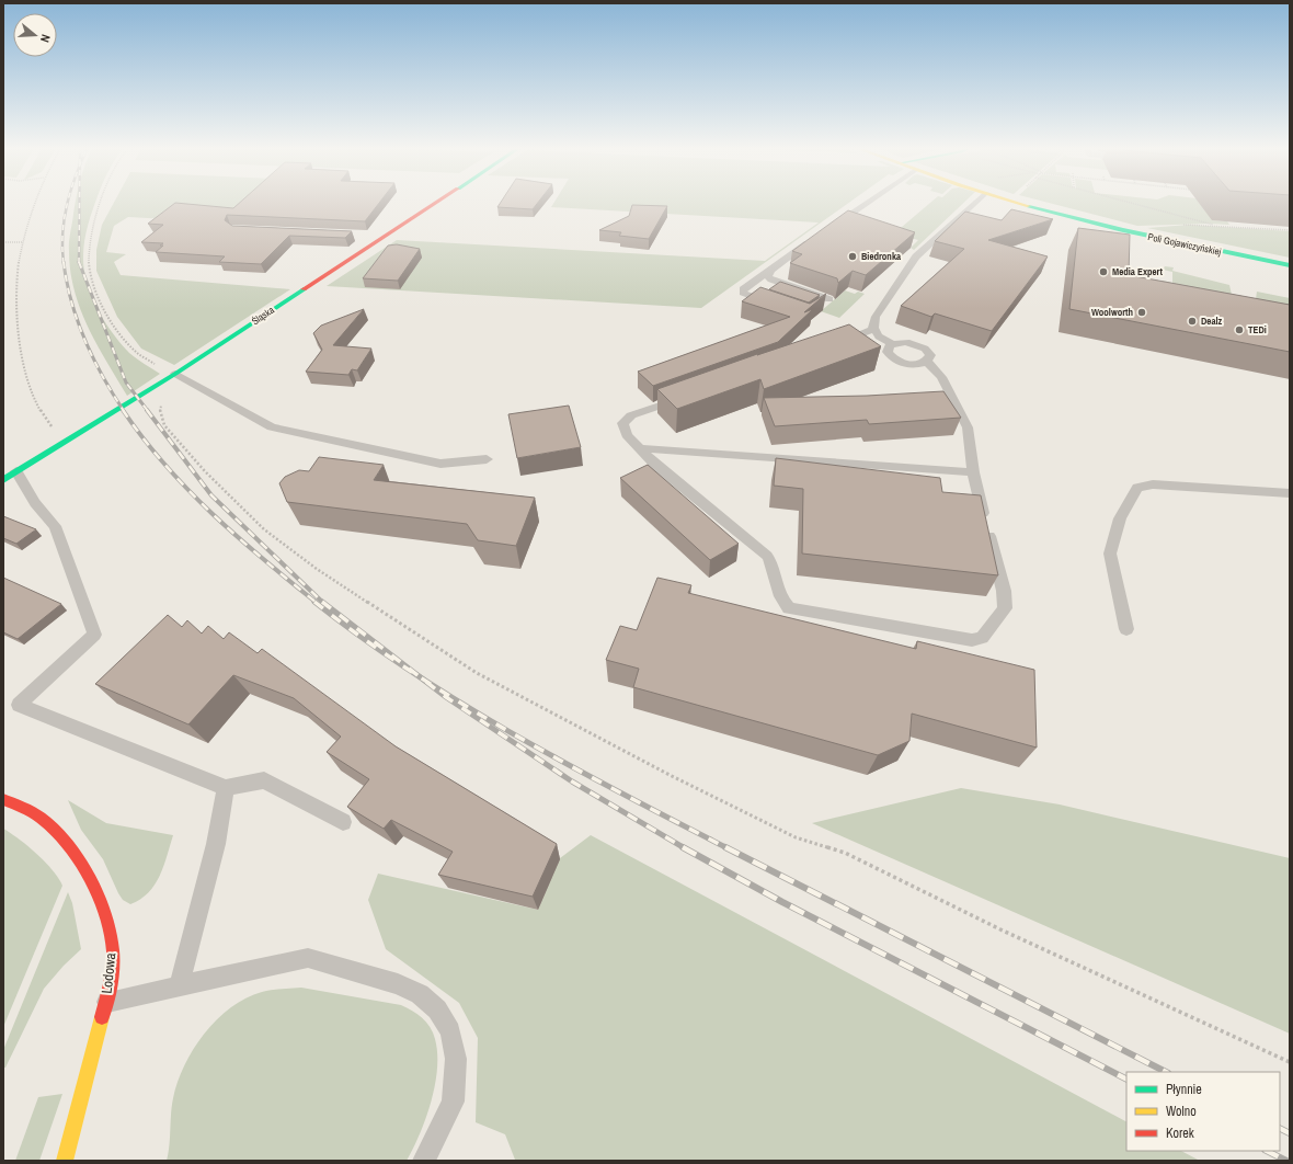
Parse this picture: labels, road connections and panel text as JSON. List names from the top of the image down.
{
  "streets": {
    "street": ["Poli Gojawiczyńskiej", "Śląska", "Lodowa"]
  },
  "places": [
    "Biedronka",
    "Media Expert",
    "Woolworth",
    "Dealz",
    "TEDi"
  ],
  "legend": ["Płynnie", "Wolno", "Korek"],
  "north": "right"
}
